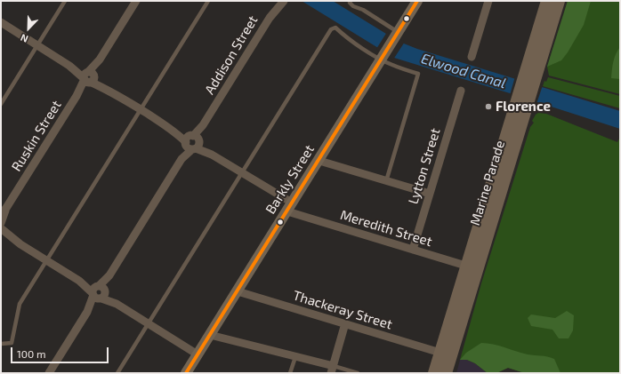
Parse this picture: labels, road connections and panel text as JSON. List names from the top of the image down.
{
  "streets": {
    "main road": ["Barkly Street", "Marine Parade"],
    "street": [
      "Addison Street",
      "Ruskin Street",
      "Lytton Street",
      "Meredith Street",
      "Thackeray Street"
    ]
  },
  "crossings": [
    ["Addison Street", "Meredith Street"],
    ["Ruskin Street", "Meredith Street"],
    ["Lytton Street", "Meredith Street"],
    ["Barkly Street", "Meredith Street"],
    ["Barkly Street", "Thackeray Street"],
    ["Marine Parade", "Meredith Street"],
    ["Marine Parade", "Thackeray Street"]
  ],
  "water": ["Elwood Canal"],
  "places": ["Florence"],
  "scale_bar": "100 m",
  "north": "bottom left"
}
